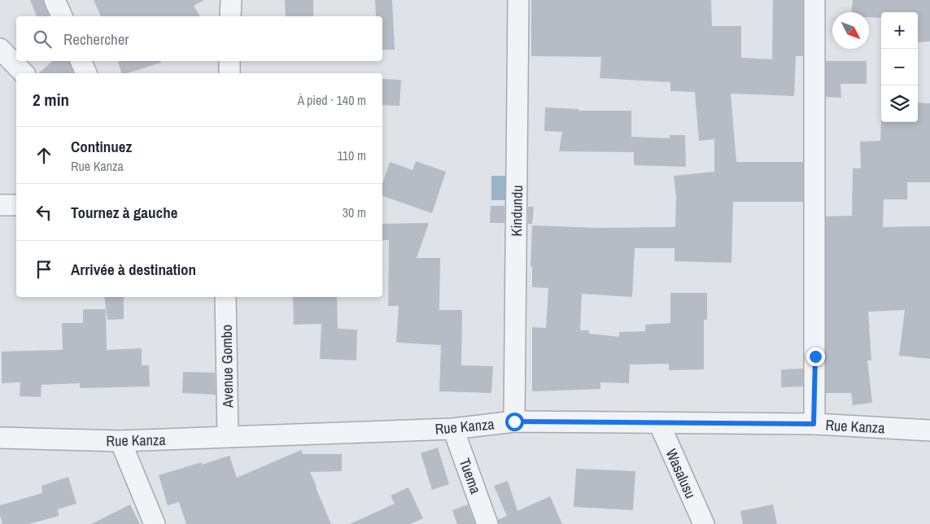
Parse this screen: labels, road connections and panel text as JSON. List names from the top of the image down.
{
  "streets": {
    "street": [
      "Kindundu",
      "Avenue Gombo",
      "Rue Kanza",
      "Wasalusu",
      "Tuema"
    ]
  },
  "crossings": [
    ["Kindundu", "Rue Kanza"],
    ["Avenue Gombo", "Rue Kanza"],
    ["Rue Kanza", "Wasalusu"],
    ["Rue Kanza", "Tuema"]
  ],
  "north": "bottom right",
  "page": {
    "map_buttons": ["+", "−"],
    "search": "Rechercher",
    "heading": ["2 min", "À pied · 140 m"],
    "list": [
      ["Continuez", "Rue Kanza", "110 m"],
      ["Tournez à gauche", "30 m"],
      "Arrivée à destination"
    ]
  }
}
